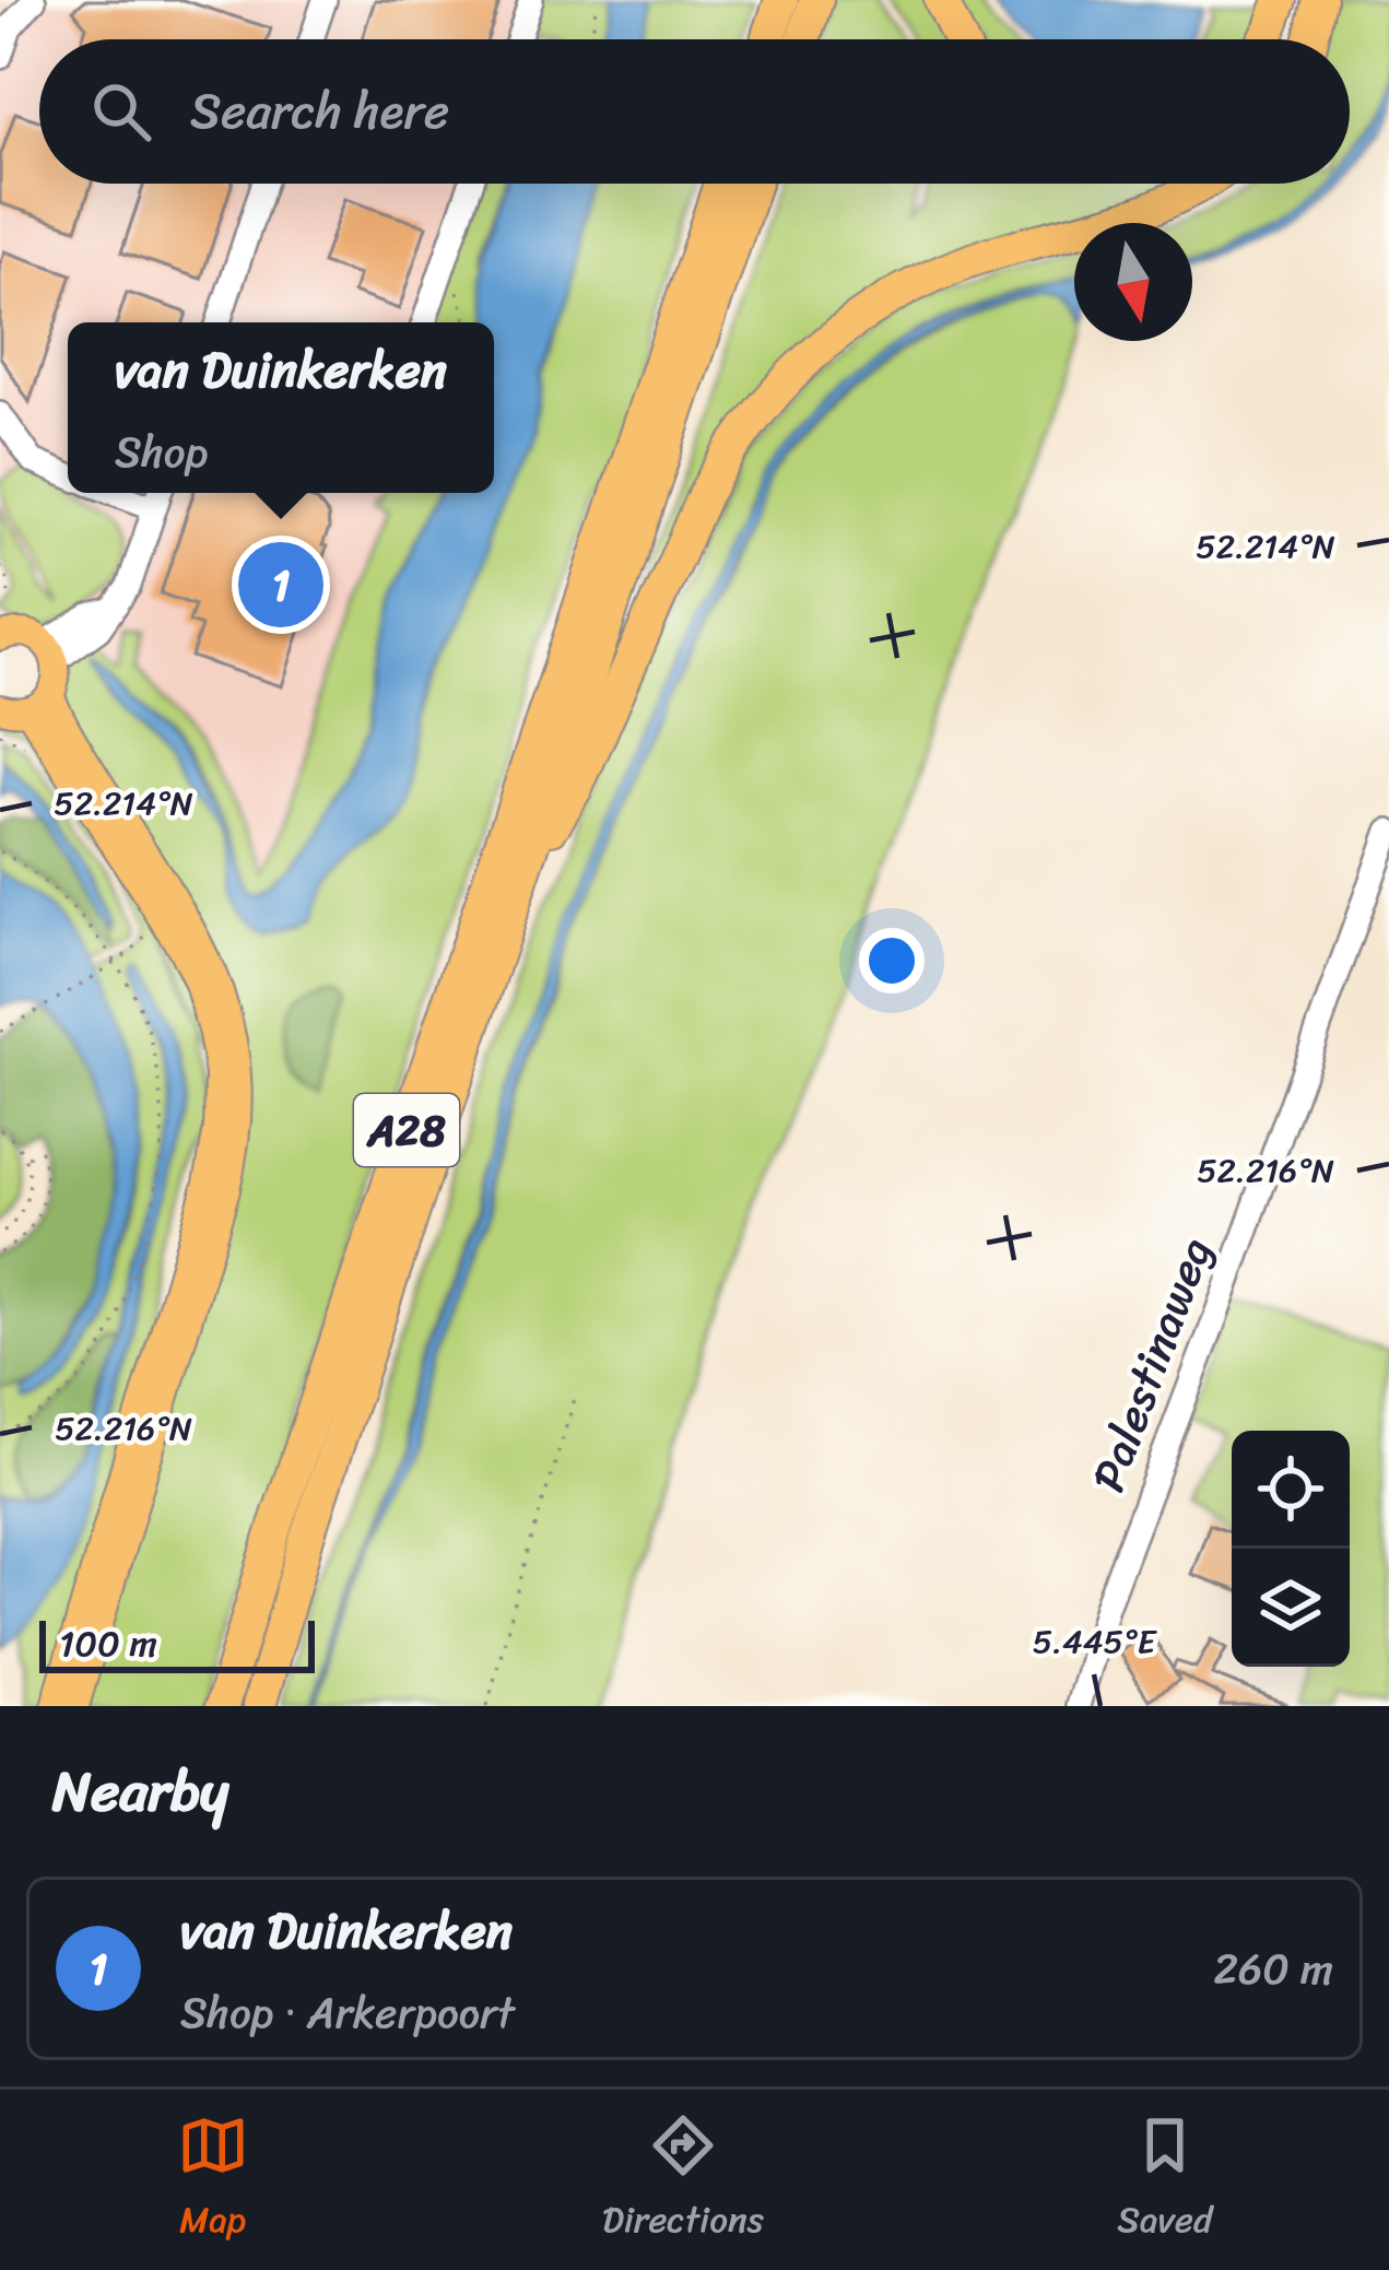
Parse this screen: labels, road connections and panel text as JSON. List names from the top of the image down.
{
  "streets": {
    "highway": ["A28"],
    "street": ["Palestinaweg"]
  },
  "scale_bar": "100 m",
  "north": "bottom",
  "page": {
    "search": "Search here",
    "popup": ["van Duinkerken", "Shop"],
    "pins": "1",
    "scale": "100 m",
    "heading": "Nearby",
    "list": [
      {
        "mark": "1",
        "name": "van Duinkerken",
        "note": "Shop · Arkerpoort",
        "value": "260 m"
      }
    ],
    "nav": ["Map", "Directions", "Saved"]
  },
  "coordinates": ["52.214°N", "52.216°N", "5.445°E"]
}
